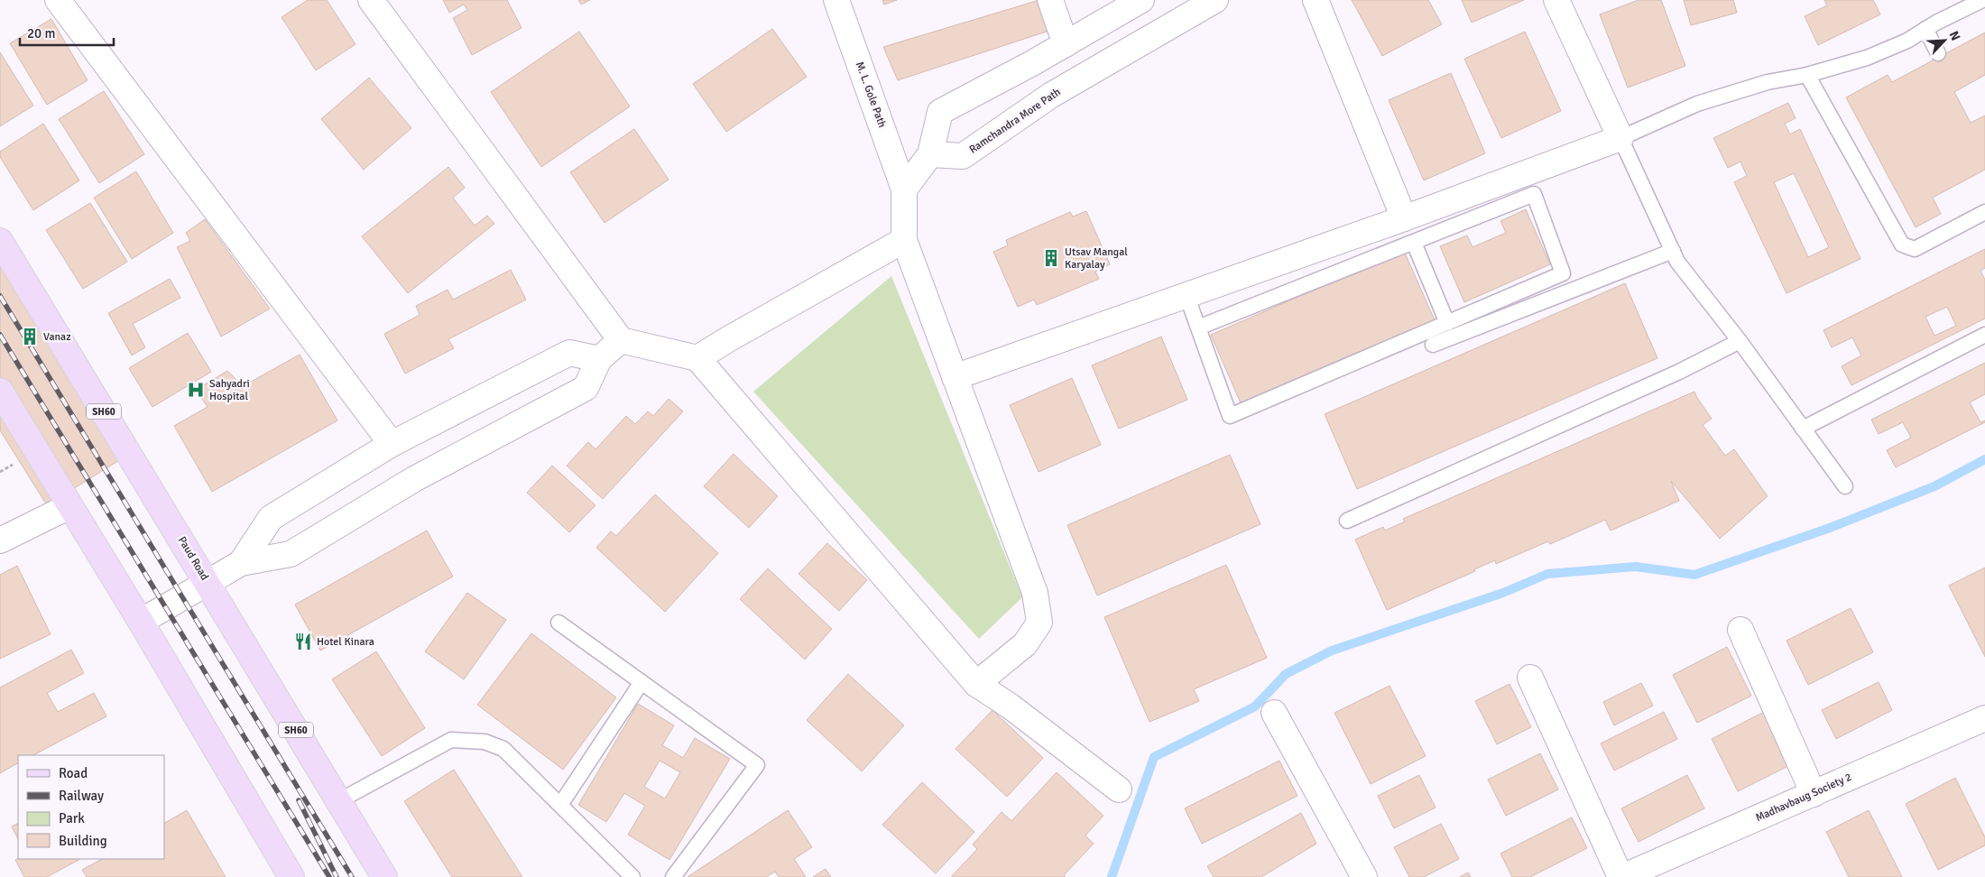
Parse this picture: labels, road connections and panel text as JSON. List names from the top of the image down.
{
  "streets": {
    "main road": ["SH60", "Paud Road"],
    "street": ["M. L. Gole Path", "Ramchandra More Path", "Madhavbaug Society 2"]
  },
  "places": {
    "building": ["Utsav Mangal Karyalay", "Vanaz"],
    "hospital": ["Sahyadri Hospital"],
    "restaurant": ["Hotel Kinara"]
  },
  "legend": [
    "Road",
    "Railway",
    "Park",
    "Building"
  ],
  "scale_bar": "20 m",
  "north": "top right"
}
